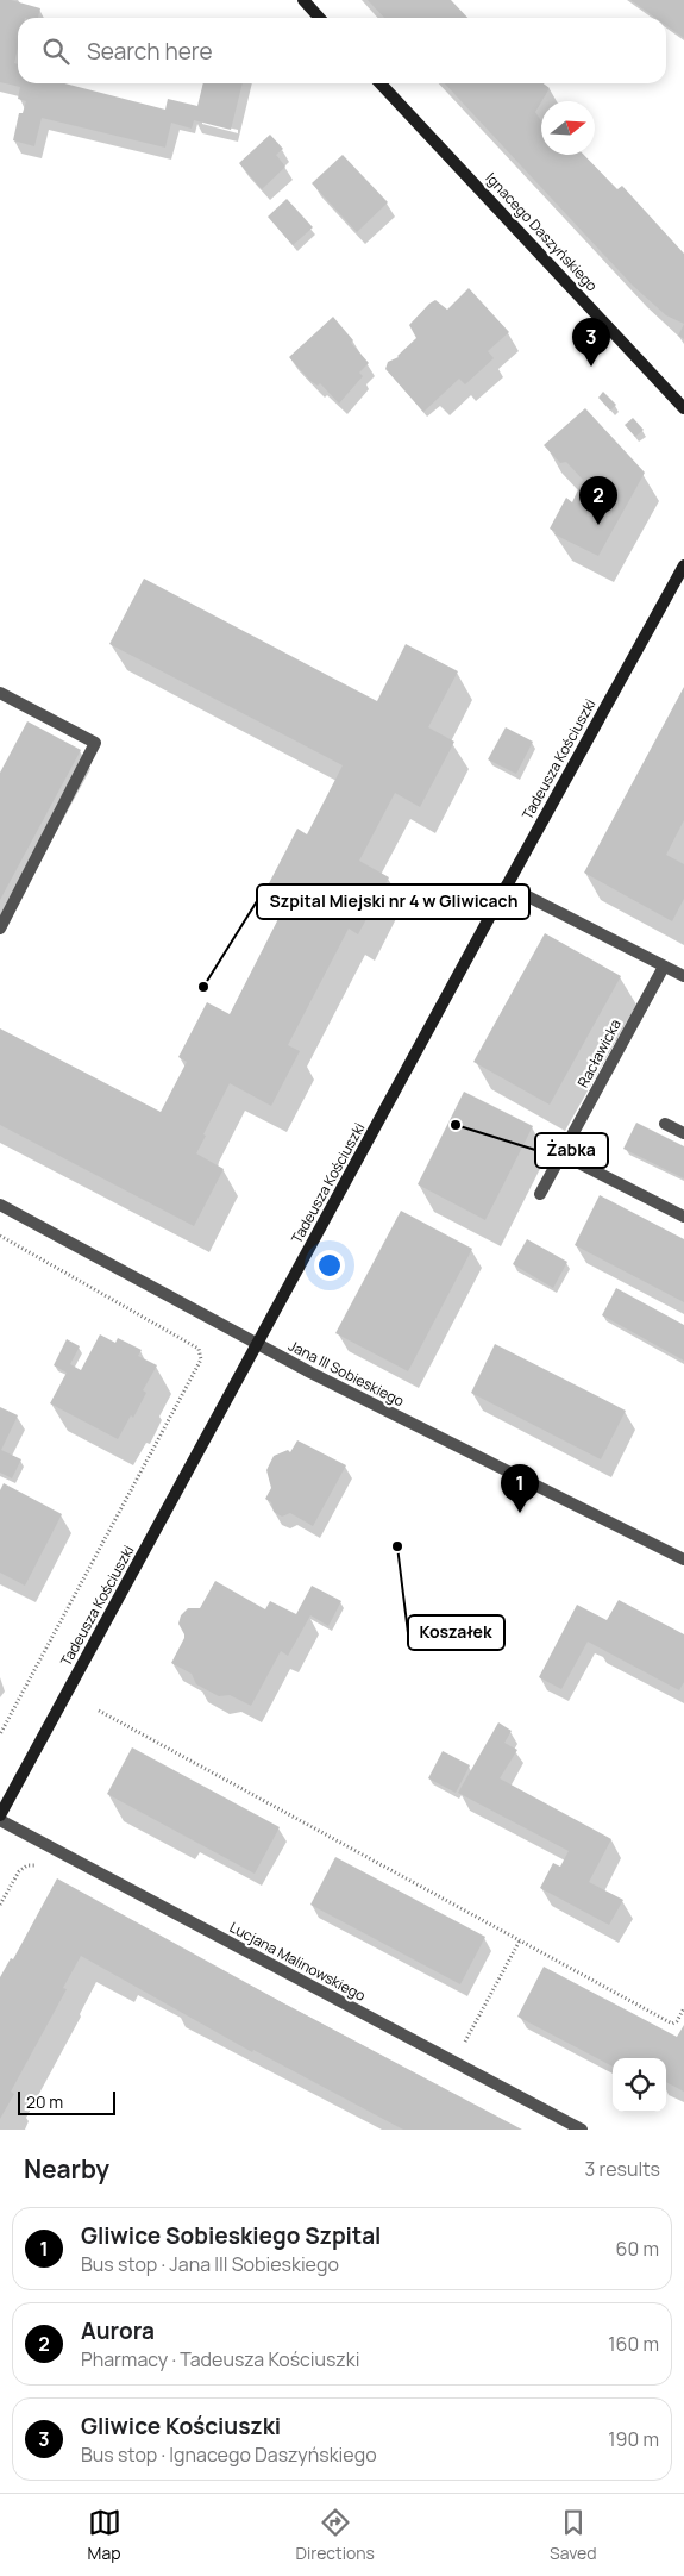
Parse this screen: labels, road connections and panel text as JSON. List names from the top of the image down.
{
  "streets": {
    "street": [
      "Ignacego Daszyńskiego",
      "Tadeusza Kościuszki",
      "Racławicka",
      "Jana III Sobieskiego",
      "Lucjana Malinowskiego"
    ]
  },
  "crossings": [
    ["Tadeusza Kościuszki", "Jana III Sobieskiego"],
    ["Tadeusza Kościuszki", "Lucjana Malinowskiego"]
  ],
  "places": ["Szpital Miejski nr 4 w Gliwicach", "Żabka", "Koszałek"],
  "scale_bar": "20 m",
  "north": "right",
  "page": {
    "search": "Search here",
    "pins": ["3", "2", "1"],
    "scale": "20 m",
    "heading": ["Nearby", "3 results"],
    "list": [
      {
        "mark": "1",
        "name": "Gliwice Sobieskiego Szpital",
        "note": "Bus stop · Jana III Sobieskiego",
        "value": "60 m"
      },
      {
        "mark": "2",
        "name": "Aurora",
        "note": "Pharmacy · Tadeusza Kościuszki",
        "value": "160 m"
      },
      {
        "mark": "3",
        "name": "Gliwice Kościuszki",
        "note": "Bus stop · Ignacego Daszyńskiego",
        "value": "190 m"
      }
    ],
    "nav": ["Map", "Directions", "Saved"]
  }
}
